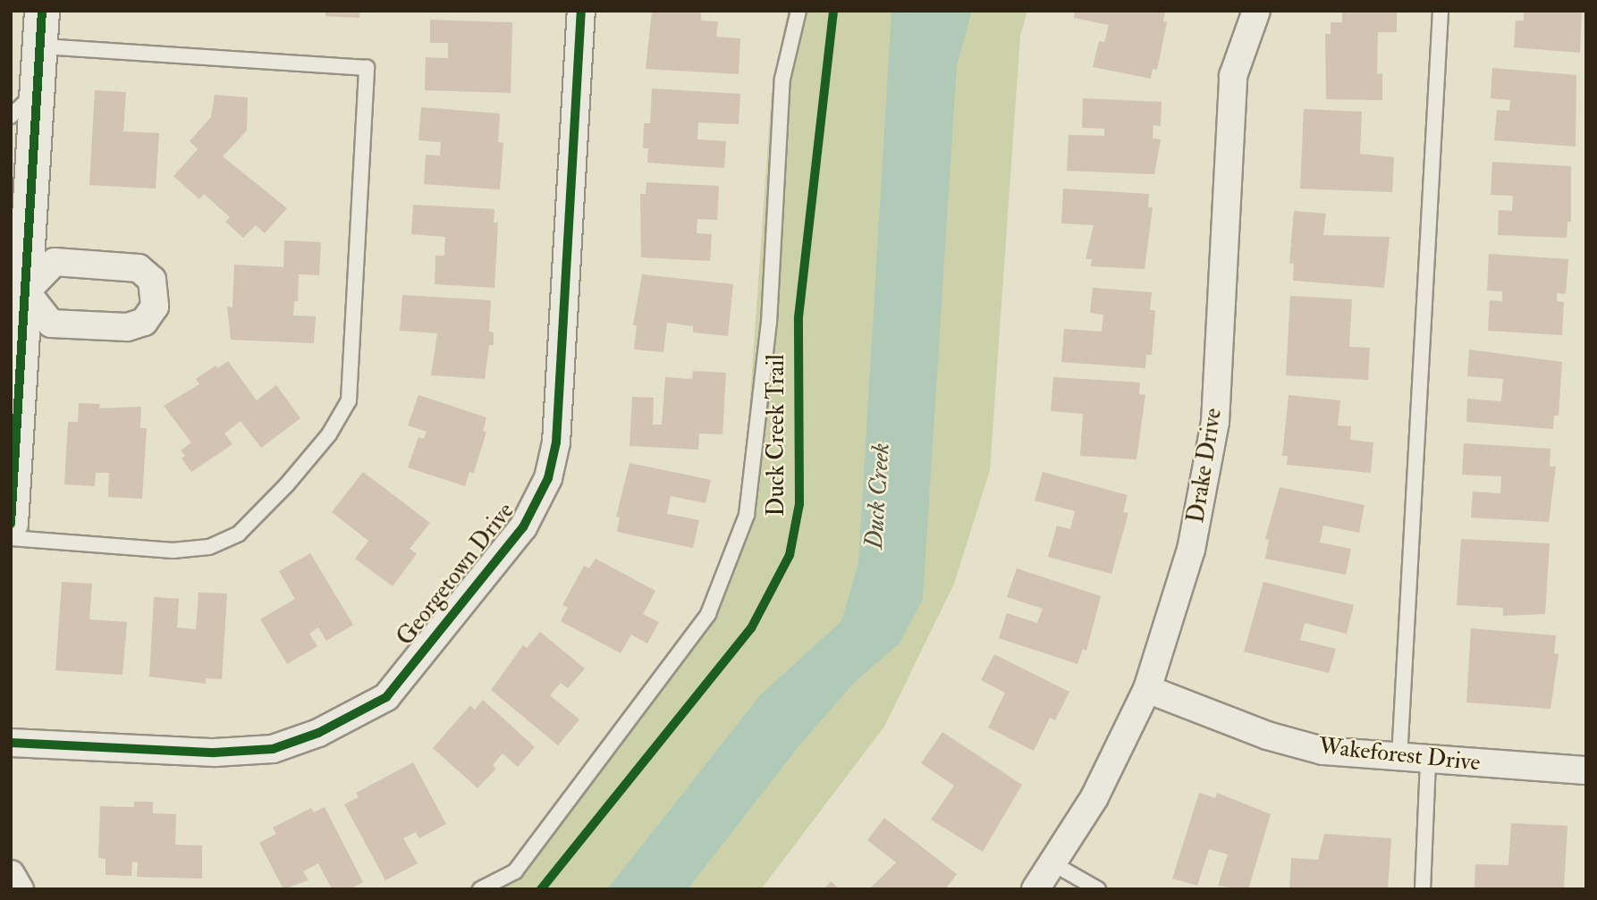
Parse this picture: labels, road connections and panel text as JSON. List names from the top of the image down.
{
  "streets": {
    "street": ["Drake Drive", "Georgetown Drive", "Wakeforest Drive"],
    "cycle path": ["Duck Creek Trail"]
  },
  "crossings": [
    ["Drake Drive", "Wakeforest Drive"]
  ],
  "water": ["Duck Creek"]
}
